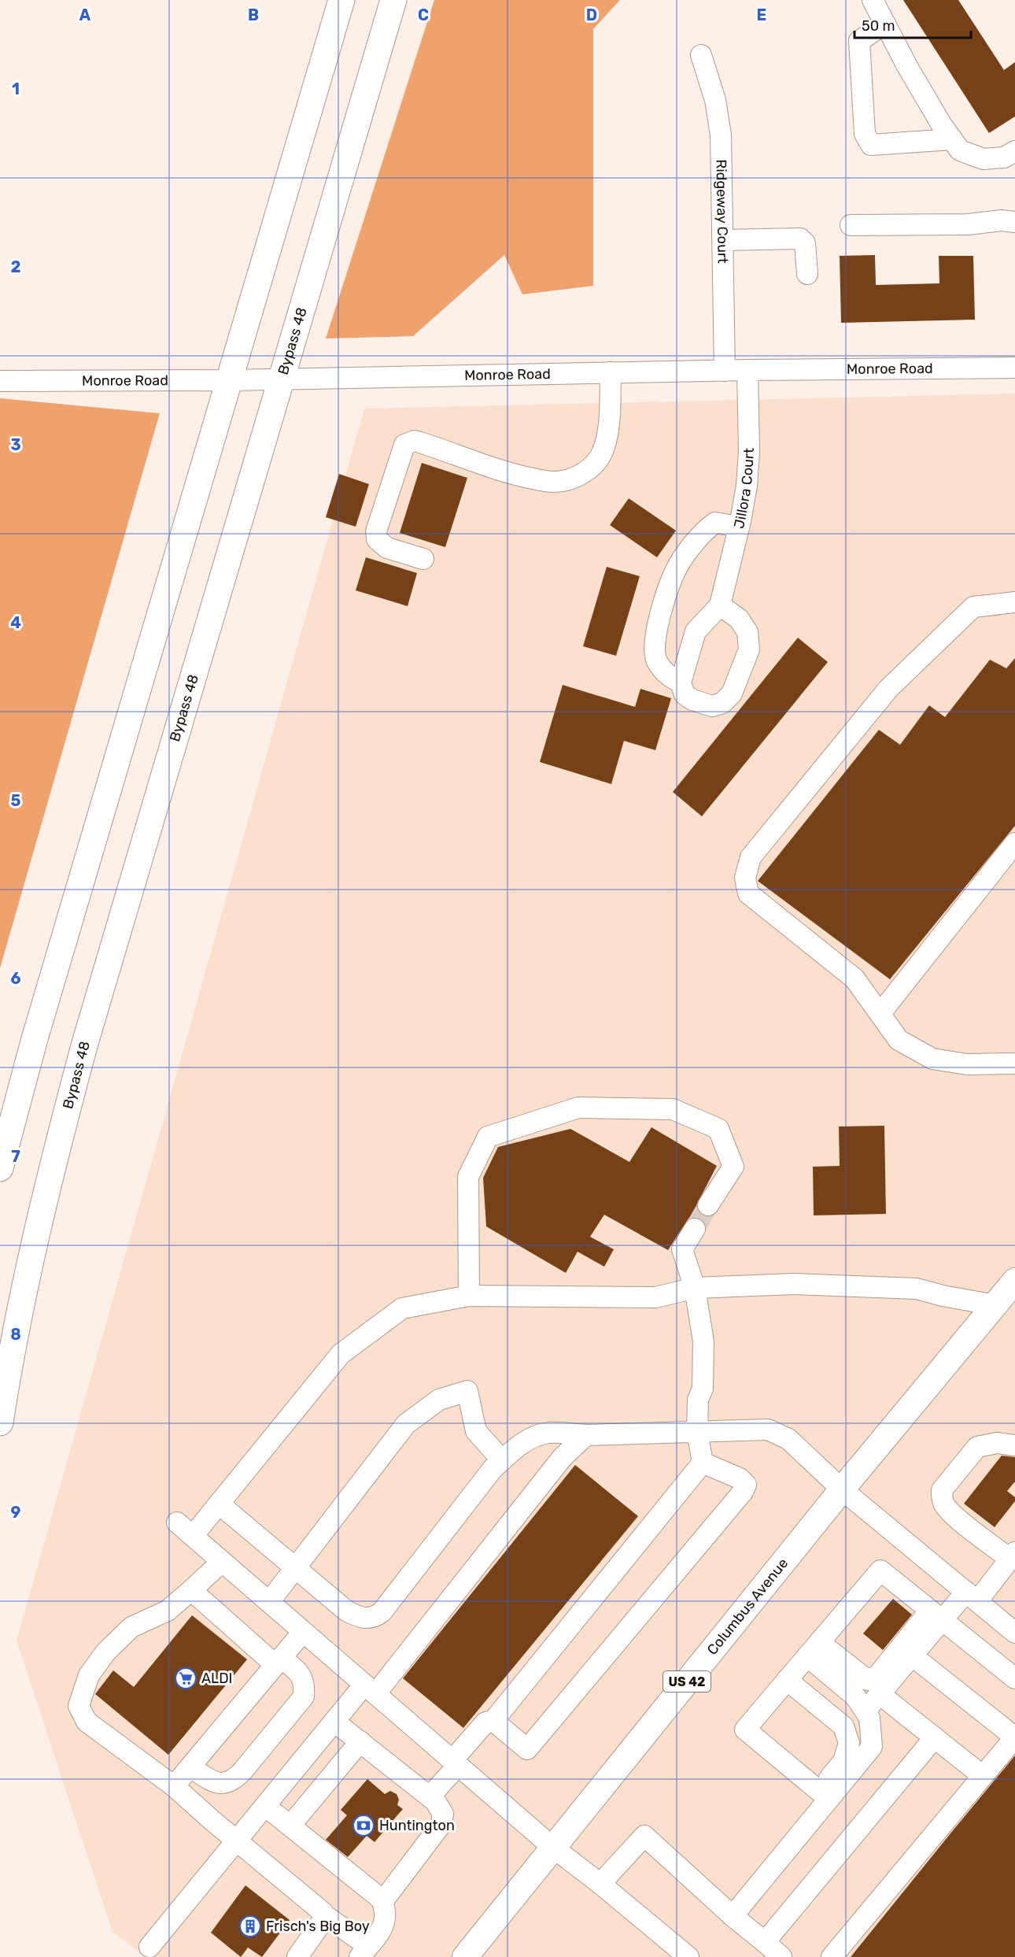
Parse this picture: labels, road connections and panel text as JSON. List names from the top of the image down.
{
  "streets": {
    "highway": ["Bypass 48"],
    "main road": ["Columbus Avenue", "US 42"],
    "street": ["Ridgeway Court", "Monroe Road", "Jillora Court"]
  },
  "crossings": [
    ["Ridgeway Court", "Monroe Road"],
    ["Bypass 48", "Monroe Road"],
    ["Monroe Road", "Jillora Court"]
  ],
  "places": {
    "supermarket": ["ALDI"],
    "bank": ["Huntington"],
    "building": ["Frisch's Big Boy"]
  },
  "scale_bar": "50 m",
  "grid": {
    "columns": [
      "A",
      "B",
      "C",
      "D",
      "E"
    ],
    "rows": [
      "1",
      "2",
      "3",
      "4",
      "5",
      "6",
      "7",
      "8",
      "9"
    ]
  }
}
